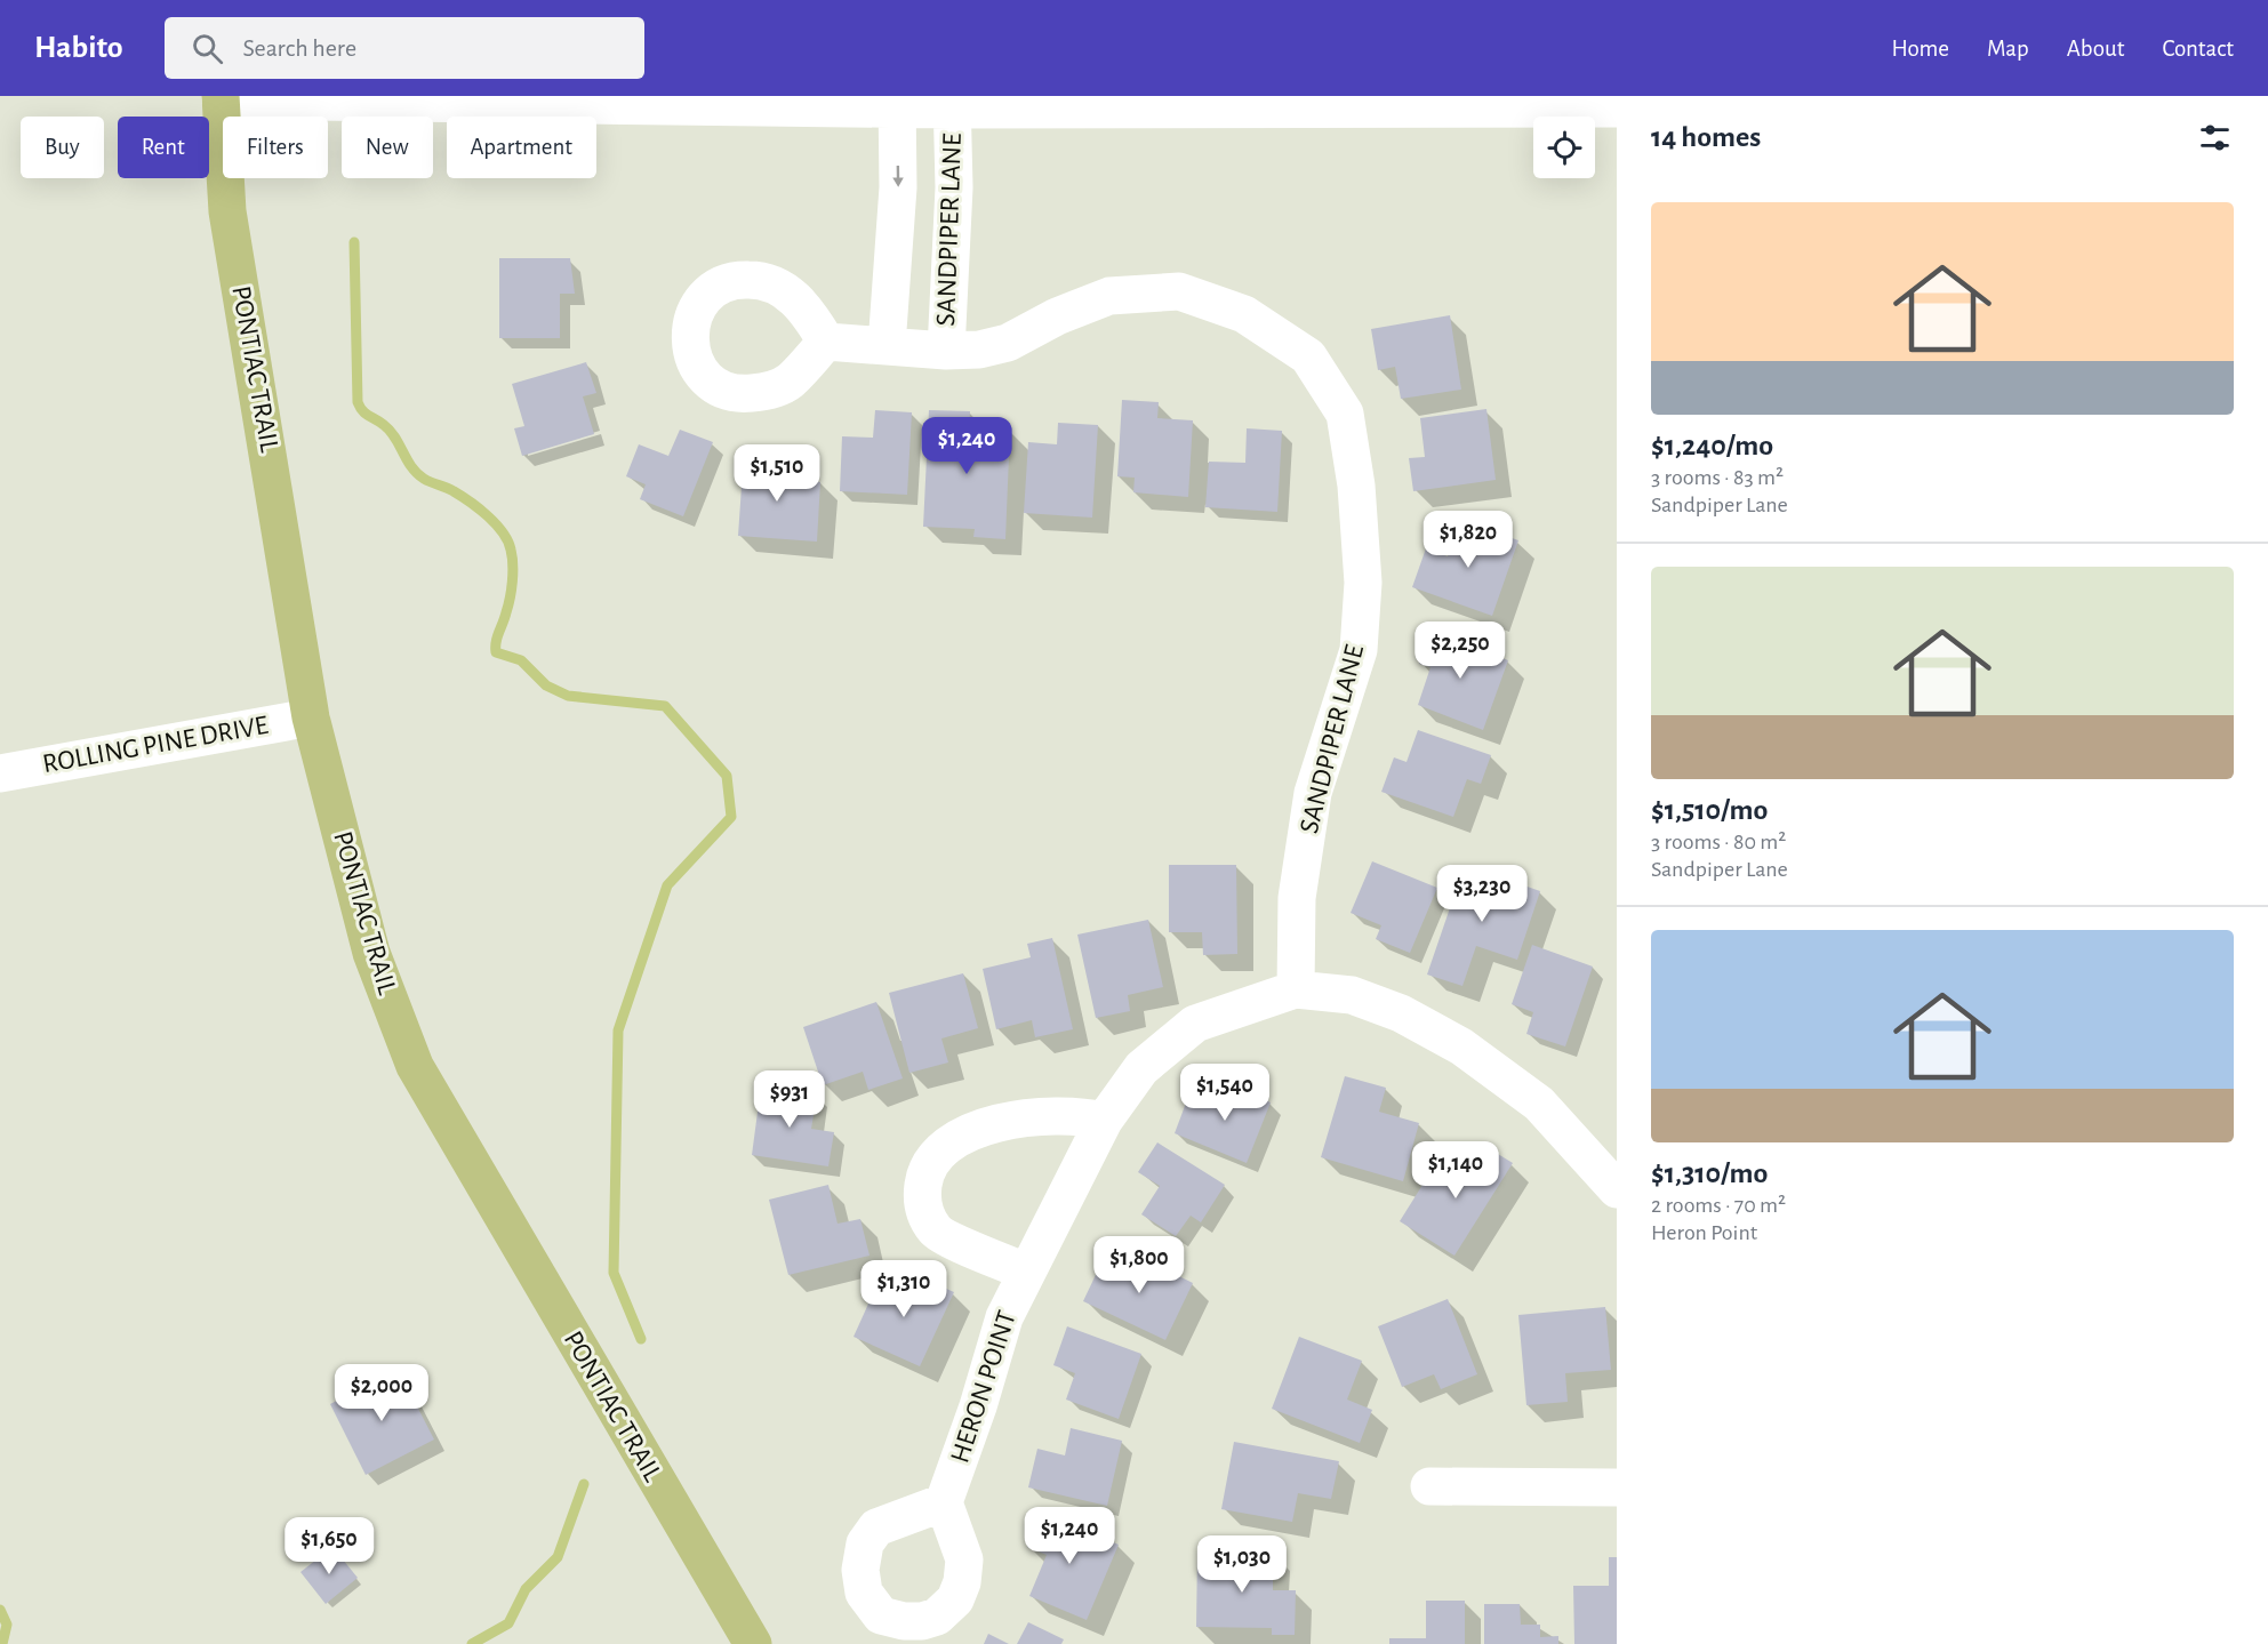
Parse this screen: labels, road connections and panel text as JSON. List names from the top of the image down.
{
  "streets": {
    "main road": ["PONTIAC TRAIL"],
    "street": ["SANDPIPER LANE", "ROLLING PINE DRIVE", "HERON POINT"]
  },
  "crossings": [
    ["SANDPIPER LANE", "HERON POINT"],
    ["PONTIAC TRAIL", "ROLLING PINE DRIVE"]
  ],
  "page": {
    "header": "Habito",
    "search": "Search here",
    "nav": [
      "Home",
      "Map",
      "About",
      "Contact"
    ],
    "heading": "14 homes",
    "chip": [
      "Buy",
      "Rent",
      "Filters",
      "New",
      "Apartment"
    ],
    "list": [
      {
        "name": "$1,240/mo",
        "note": "3 rooms · 83 m² · Sandpiper Lane"
      },
      {
        "name": "$1,510/mo",
        "note": "3 rooms · 80 m² · Sandpiper Lane"
      },
      {
        "name": "$1,310/mo",
        "note": "2 rooms · 70 m² · Heron Point"
      }
    ],
    "price": [
      "$1,240",
      "$1,510",
      "$1,820",
      "$2,250",
      "$3,230",
      "$1,540",
      "$931",
      "$1,140",
      "$1,800",
      "$1,310",
      "$2,000",
      "$1,240",
      "$1,650",
      "$1,030"
    ]
  }
}
